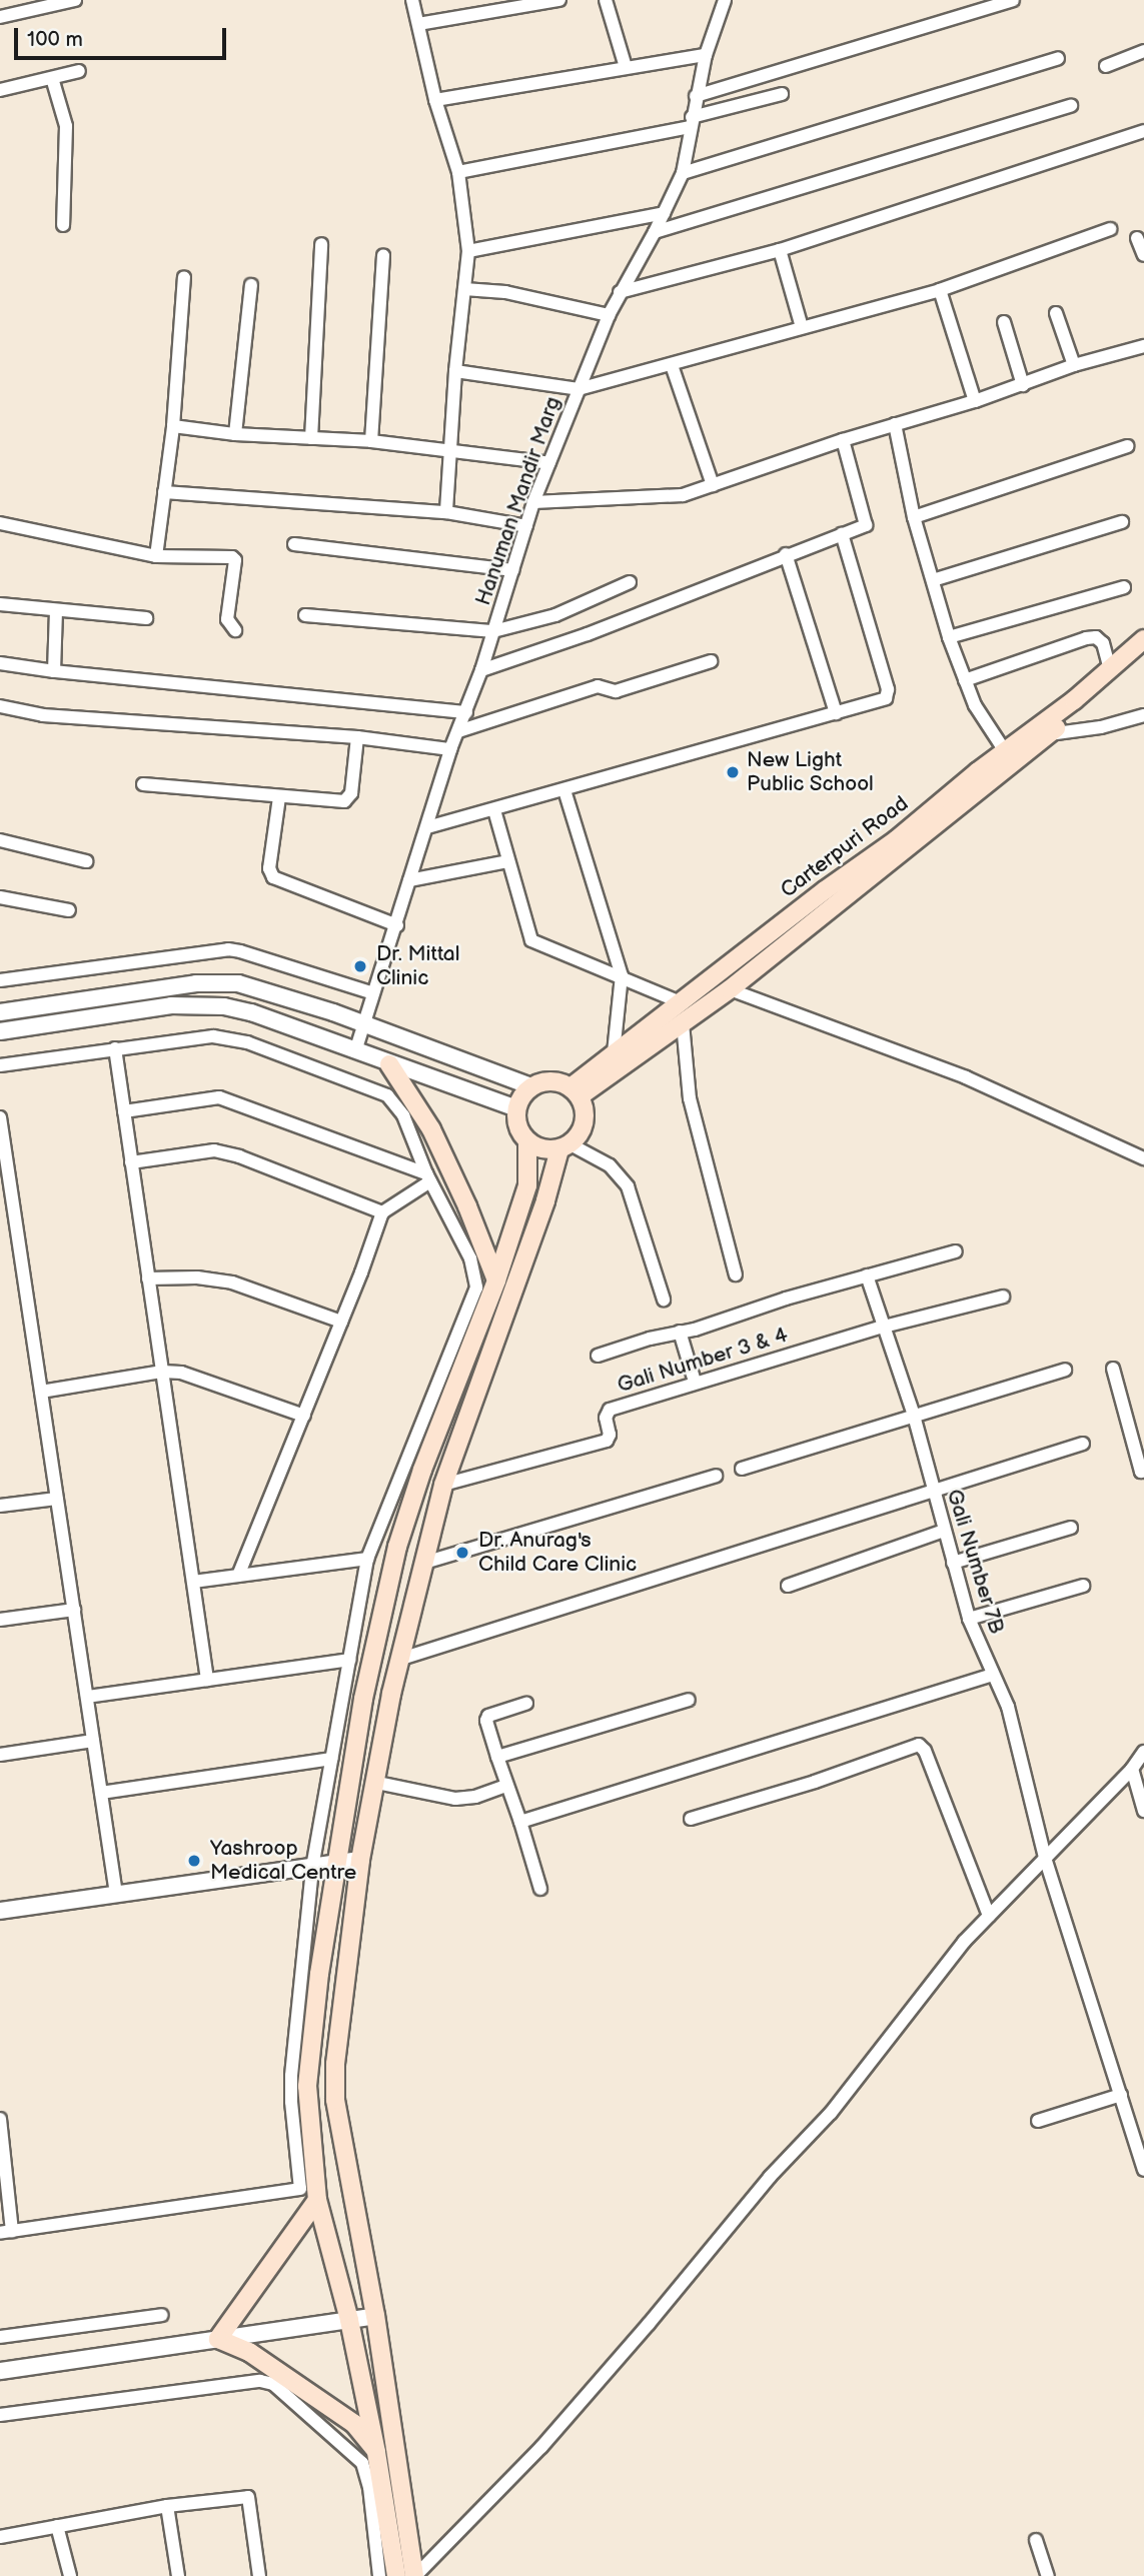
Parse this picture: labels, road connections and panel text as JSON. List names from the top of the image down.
{
  "streets": {
    "main road": ["Carterpuri Road"],
    "street": ["Hanuman Mandir Marg", "Gali Number 3 & 4", "Gali Number 7B"]
  },
  "crossings": [
    ["Gali Number 3 & 4", "Gali Number 7B"]
  ],
  "places": [
    "New Light Public School",
    "Dr. Mittal Clinic",
    "Dr. Anurag's Child Care Clinic",
    "Yashroop Medical Centre"
  ],
  "scale_bar": "100 m"
}
